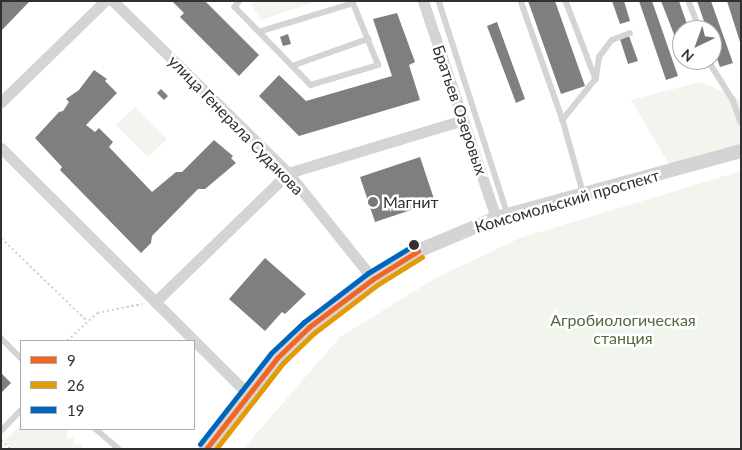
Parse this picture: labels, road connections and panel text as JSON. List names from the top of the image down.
{
  "streets": {
    "street": ["Братьев Озеровых", "улица Генерала Судакова", "Комсомольский проспект"]
  },
  "crossings": [
    ["Братьев Озеровых", "Комсомольский проспект"],
    ["улица Генерала Судакова", "Комсомольский проспект"]
  ],
  "parks": ["Агробиологическая станция"],
  "places": ["Магнит"],
  "lines": ["transit line 19", "transit line 9", "transit line 26"],
  "legend": ["9", "26", "19"],
  "north": "bottom left"
}
